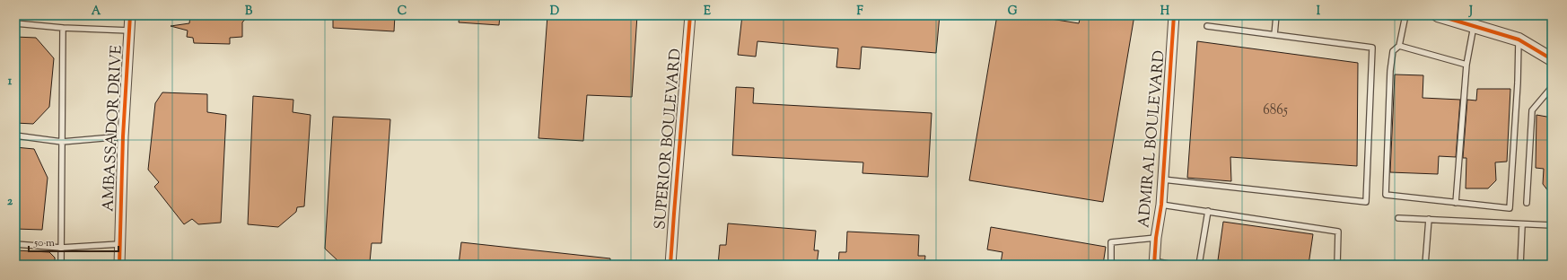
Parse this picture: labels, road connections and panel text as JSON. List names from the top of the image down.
{
  "streets": {
    "street": ["AMBASSADOR DRIVE", "SUPERIOR BOULEVARD", "ADMIRAL BOULEVARD"]
  },
  "house_numbers": ["6865"],
  "scale_bar": "50 m",
  "grid": {
    "columns": [
      "A",
      "B",
      "C",
      "D",
      "E",
      "F",
      "G",
      "H",
      "I",
      "J"
    ],
    "rows": ["1", "2"]
  }
}
